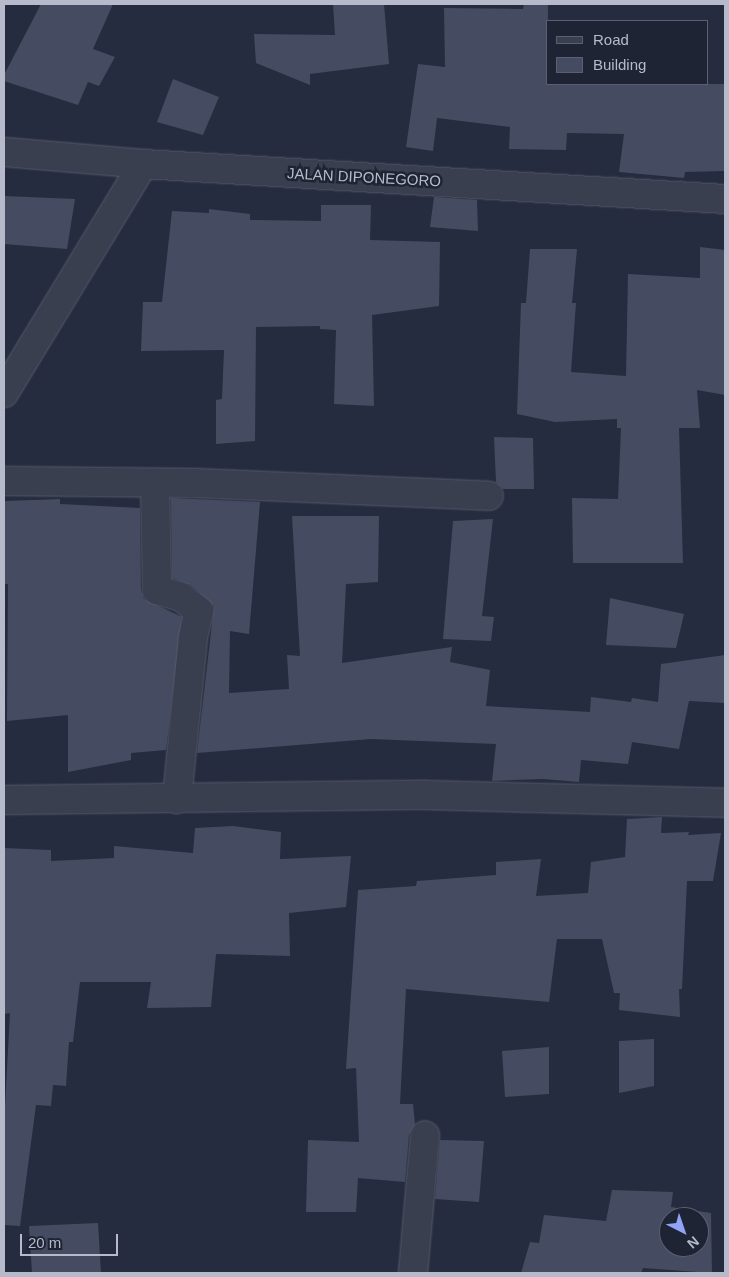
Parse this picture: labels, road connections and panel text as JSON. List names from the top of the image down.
{
  "streets": {
    "street": ["JALAN DIPONEGORO"]
  },
  "legend": ["Road", "Building"],
  "scale_bar": "20 m",
  "north": "bottom right"
}
